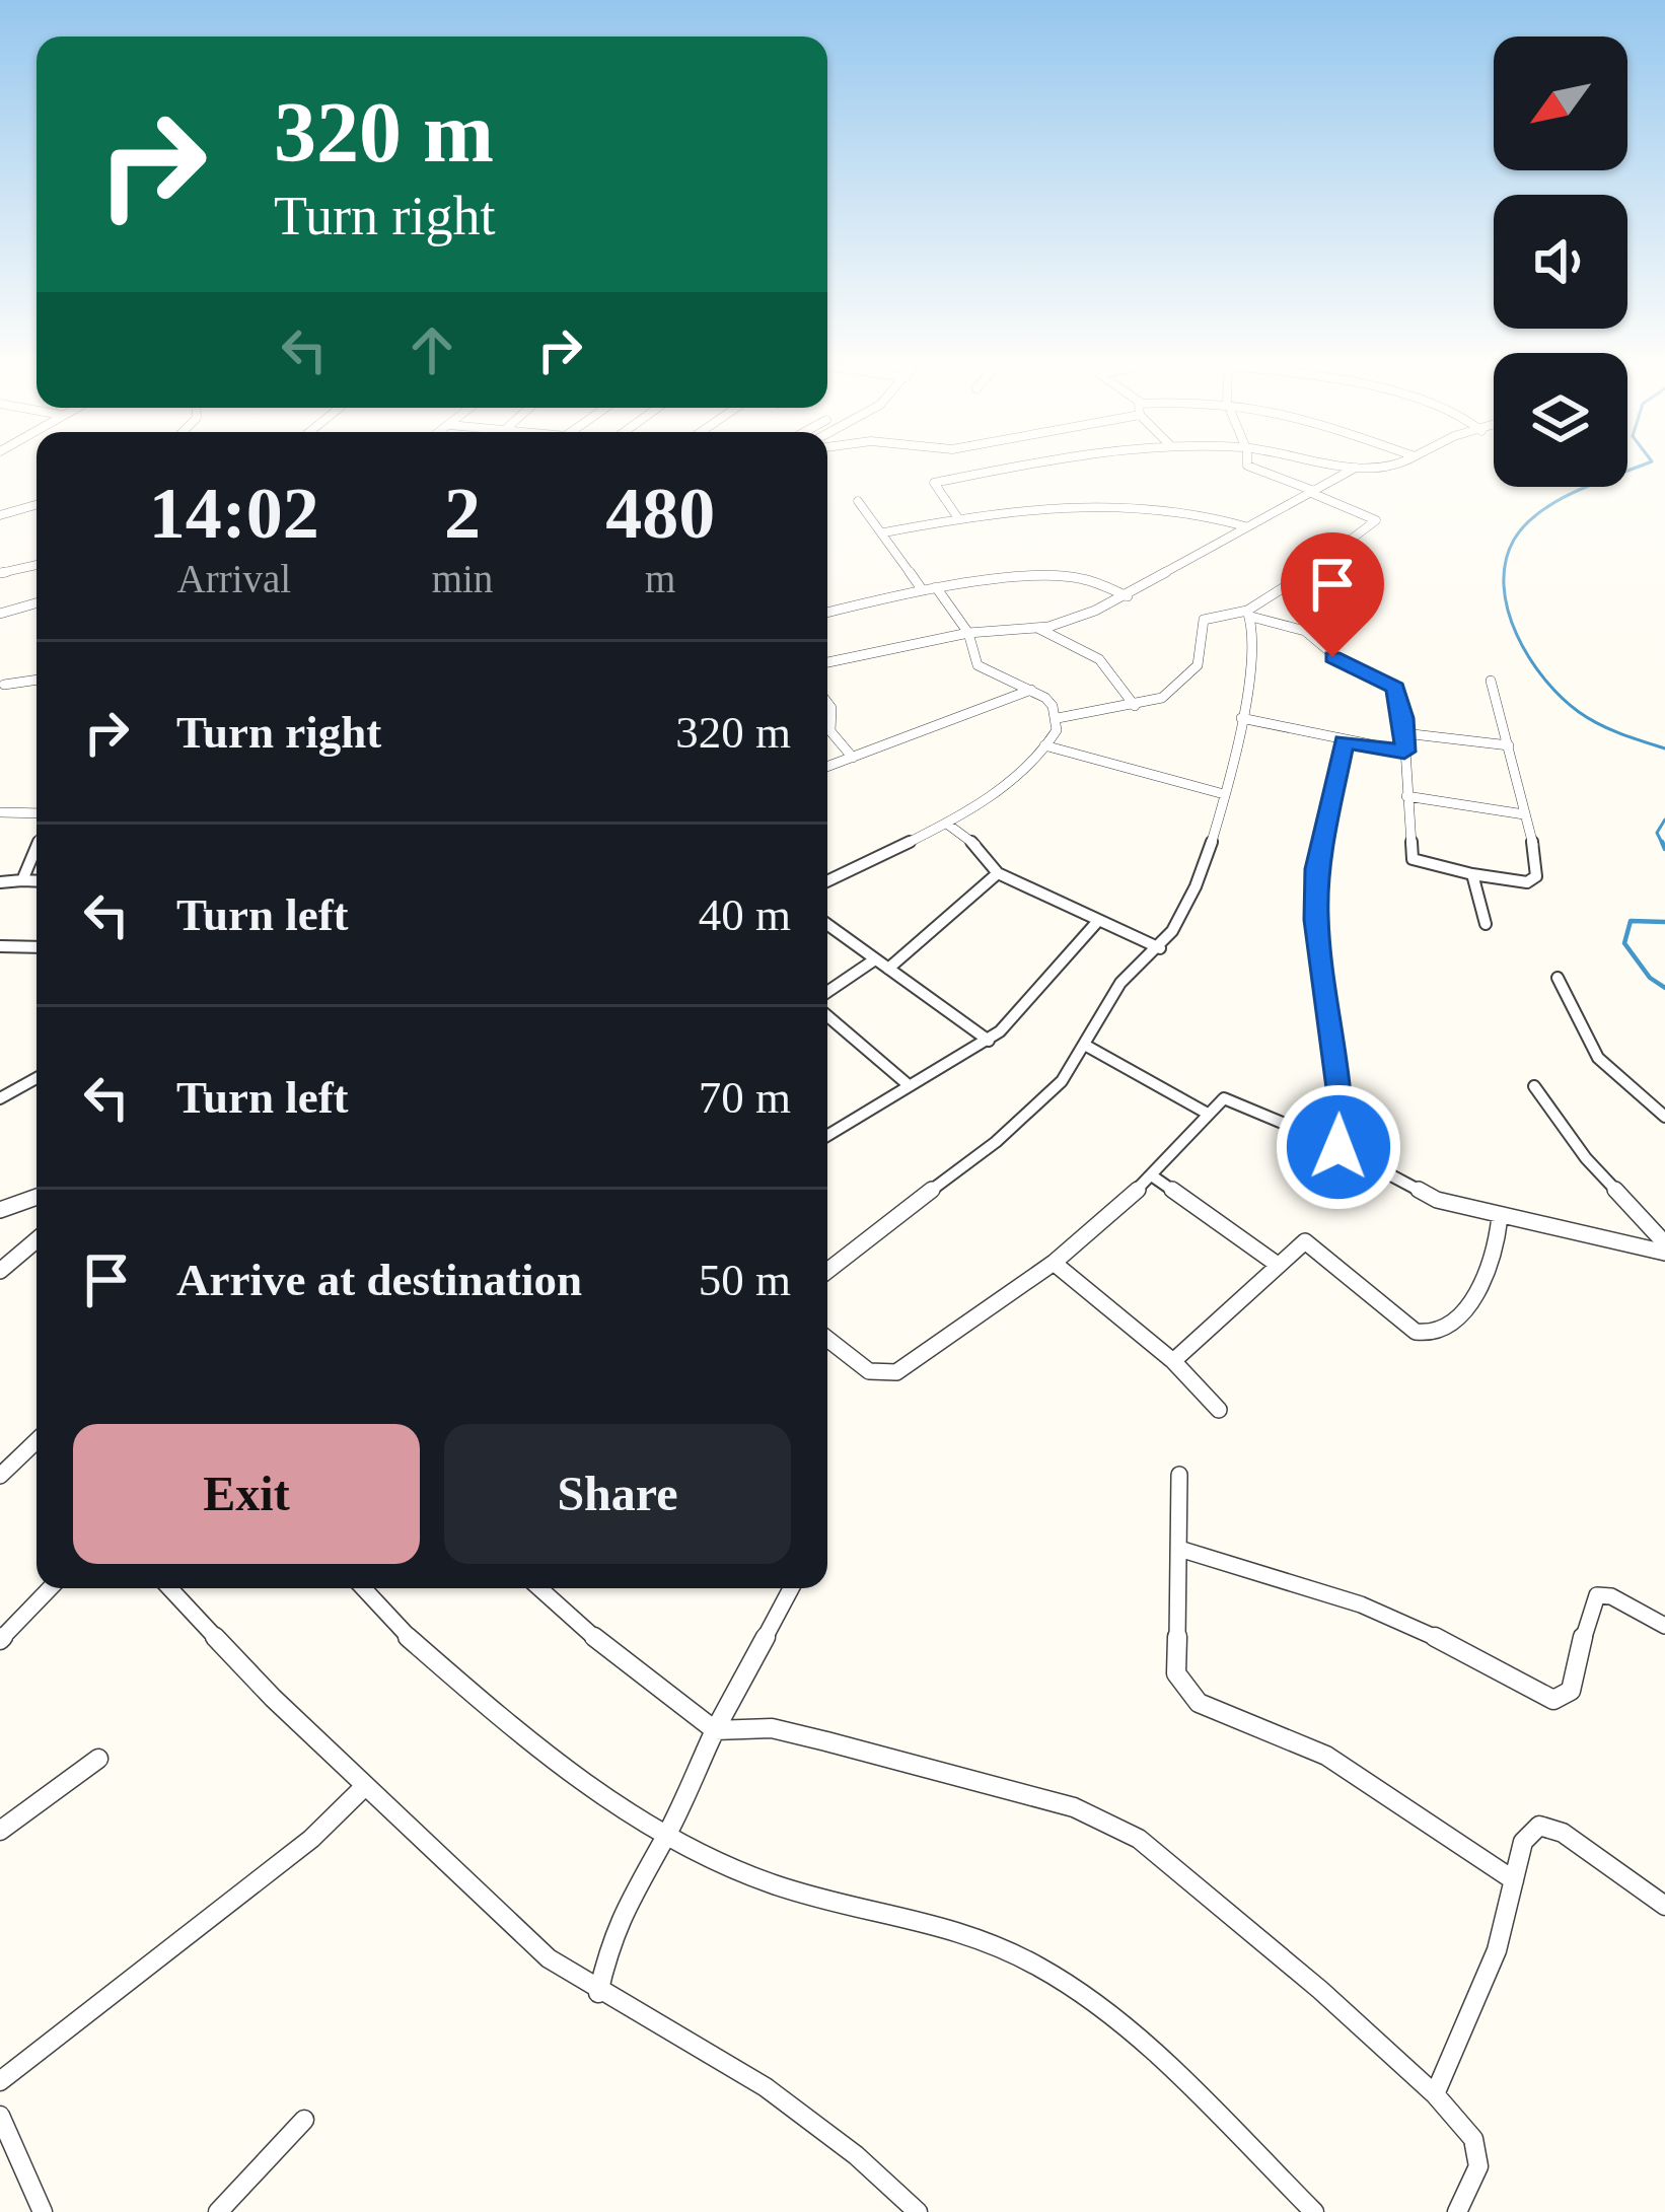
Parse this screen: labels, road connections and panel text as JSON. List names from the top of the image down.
{
  "north": "bottom left",
  "page": {
    "turn": ["320 m", "Turn right"],
    "eta": [
      "14:02",
      "Arrival",
      "2",
      "min",
      "480",
      "m"
    ],
    "list": [
      {
        "name": "Turn right",
        "value": "320 m"
      },
      {
        "name": "Turn left",
        "value": "40 m"
      },
      {
        "name": "Turn left",
        "value": "70 m"
      },
      {
        "name": "Arrive at destination",
        "value": "50 m"
      }
    ],
    "buttons": ["Exit", "Share"]
  }
}
